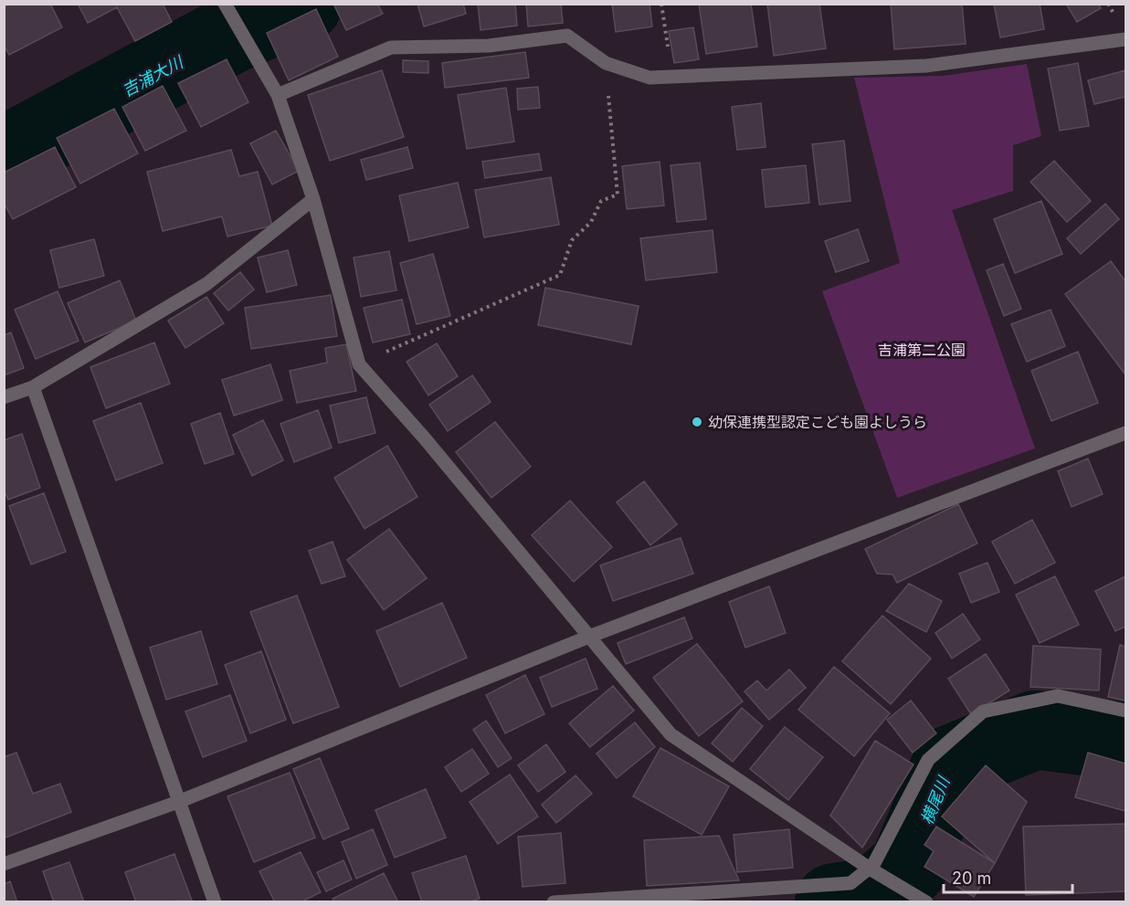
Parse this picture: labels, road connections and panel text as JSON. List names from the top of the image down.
{
  "water": ["吉浦大川", "横尾川"],
  "parks": ["吉浦第二公園"],
  "places": ["幼保連携型認定こども園よしうら"],
  "scale_bar": "20 m"
}
